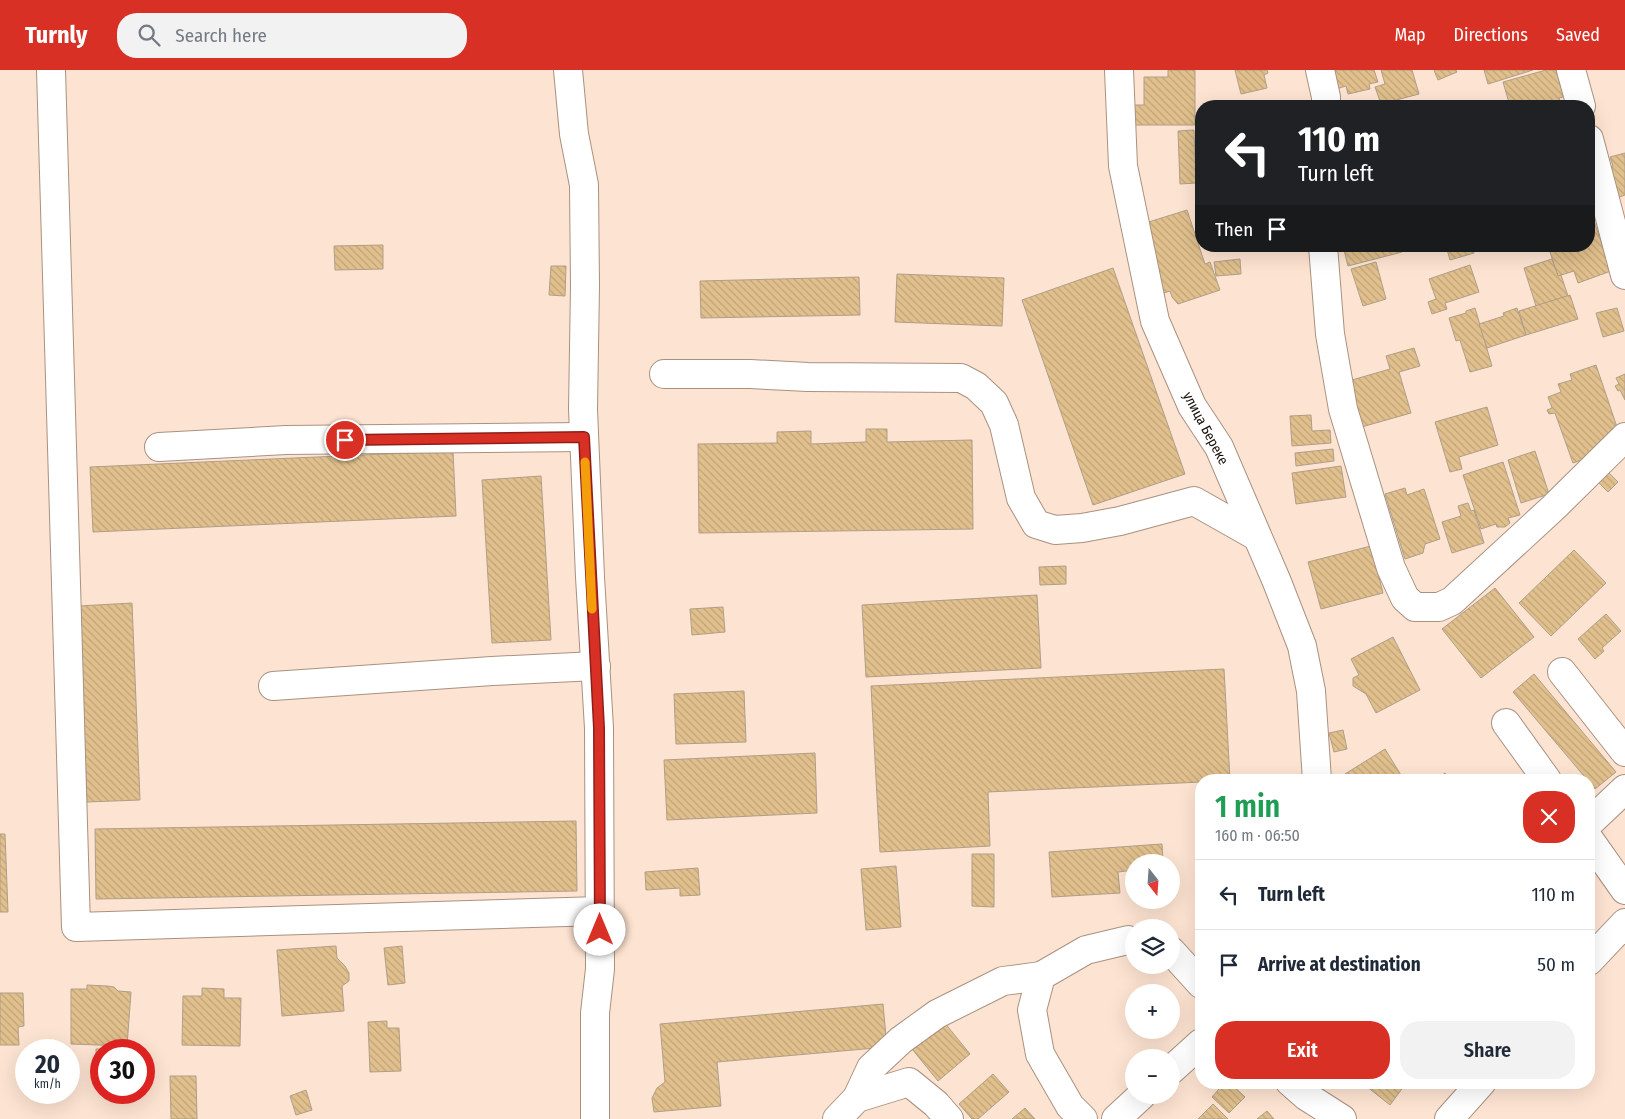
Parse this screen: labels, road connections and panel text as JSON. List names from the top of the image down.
{
  "streets": {
    "street": ["улица Береке"]
  },
  "north": "bottom",
  "page": {
    "header": "Turnly",
    "search": "Search here",
    "nav": ["Map", "Directions", "Saved"],
    "turn": ["110 m", "Turn left"],
    "then": "Then",
    "heading": ["1 min", "160 m · 06:50"],
    "map_buttons": ["+", "−"],
    "list": [
      {
        "name": "Turn left",
        "value": "110 m"
      },
      {
        "name": "Arrive at destination",
        "value": "50 m"
      }
    ],
    "buttons": ["Exit", "Share"],
    "speed": "20 km/h",
    "limit": "30"
  }
}
